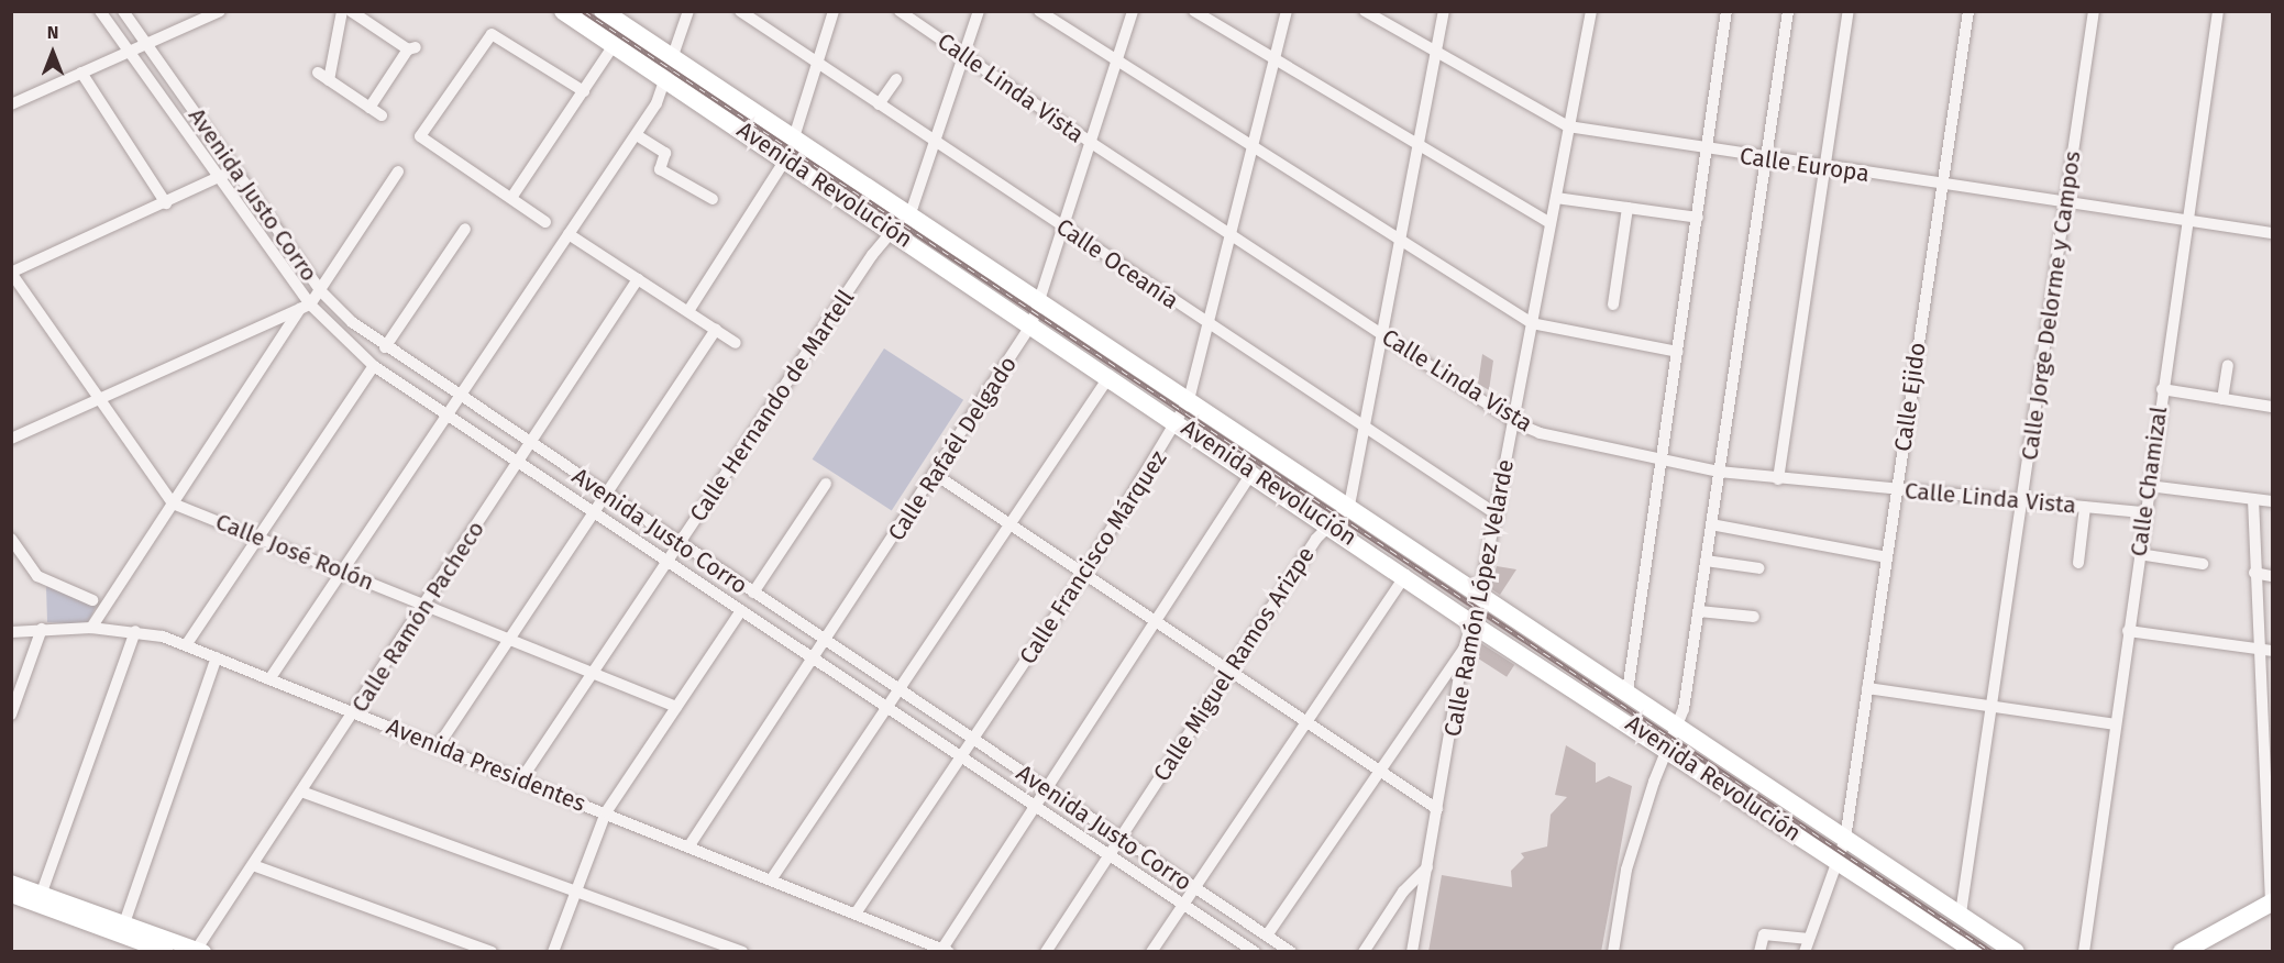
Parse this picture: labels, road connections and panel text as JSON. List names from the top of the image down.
{
  "streets": {
    "main road": ["Avenida Revolución"],
    "street": [
      "Calle Linda Vista",
      "Calle Europa",
      "Avenida Justo Corro",
      "Calle Oceanía",
      "Calle Jorge Delorme y Campos",
      "Calle Ejido",
      "Calle Hernando de Martell",
      "Calle Rafaél Delgado",
      "Calle Chamizal",
      "Calle José Rolón",
      "Calle Francisco Márquez",
      "Calle Ramón López Velarde",
      "Calle Ramón Pacheco",
      "Calle Miguel Ramos Arizpe",
      "Avenida Presidentes"
    ]
  },
  "crossings": [
    ["Calle Linda Vista", "Calle Jorge Delorme y Campos"],
    ["Calle Linda Vista", "Calle Ejido"],
    ["Calle Linda Vista", "Calle Hernando de Martell"],
    ["Calle Linda Vista", "Calle Rafaél Delgado"],
    ["Calle Linda Vista", "Calle Chamizal"],
    ["Calle Linda Vista", "Calle Francisco Márquez"],
    ["Calle Linda Vista", "Calle Ramón López Velarde"],
    ["Calle Europa", "Calle Jorge Delorme y Campos"],
    ["Calle Europa", "Calle Ejido"],
    ["Calle Europa", "Calle Chamizal"],
    ["Calle Europa", "Calle Ramón López Velarde"],
    ["Avenida Revolución", "Calle Jorge Delorme y Campos"],
    ["Avenida Revolución", "Calle Ejido"],
    ["Avenida Revolución", "Calle Hernando de Martell"],
    ["Avenida Revolución", "Calle Rafaél Delgado"],
    ["Avenida Revolución", "Calle Francisco Márquez"],
    ["Avenida Revolución", "Calle Ramón López Velarde"],
    ["Avenida Revolución", "Calle Miguel Ramos Arizpe"],
    ["Avenida Justo Corro", "Calle Hernando de Martell"],
    ["Avenida Justo Corro", "Calle Rafaél Delgado"],
    ["Avenida Justo Corro", "Calle Francisco Márquez"],
    ["Avenida Justo Corro", "Calle Ramón Pacheco"],
    ["Avenida Justo Corro", "Calle Miguel Ramos Arizpe"],
    ["Calle Oceanía", "Calle Hernando de Martell"],
    ["Calle Oceanía", "Calle Rafaél Delgado"],
    ["Calle Oceanía", "Calle Francisco Márquez"],
    ["Calle Oceanía", "Calle Ramón López Velarde"],
    ["Calle Hernando de Martell", "Calle José Rolón"],
    ["Calle Hernando de Martell", "Avenida Presidentes"],
    ["Calle Rafaél Delgado", "Avenida Presidentes"],
    ["Calle José Rolón", "Calle Ramón Pacheco"],
    ["Calle Francisco Márquez", "Avenida Presidentes"],
    ["Calle Ramón Pacheco", "Avenida Presidentes"]
  ],
  "north": "top"
}
